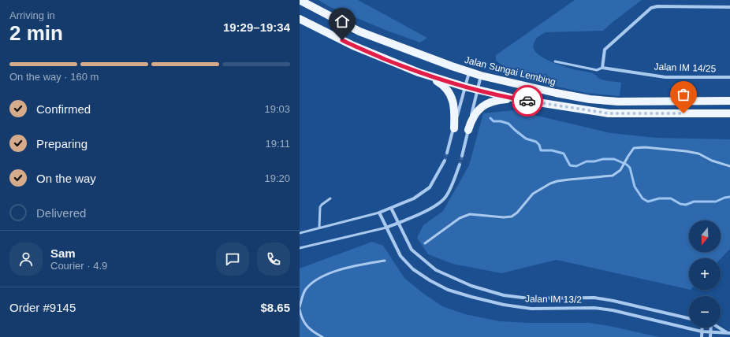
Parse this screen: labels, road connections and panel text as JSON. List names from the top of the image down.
{
  "streets": {
    "main road": ["Jalan Sungai Lembing"],
    "street": ["Jalan IM 14/25", "Jalan IM 13/2"]
  },
  "north": "bottom",
  "page": {
    "heading": ["2 min", "Arriving in", "19:29–19:34"],
    "panel": [
      "Sam",
      "Courier · 4.9",
      "Order #9145",
      "$8.65"
    ],
    "bar": "On the way · 160 m",
    "list": [
      ["Confirmed", "19:03"],
      ["Preparing", "19:11"],
      ["On the way", "19:20"],
      "Delivered"
    ],
    "map_buttons": ["+", "−"]
  }
}
